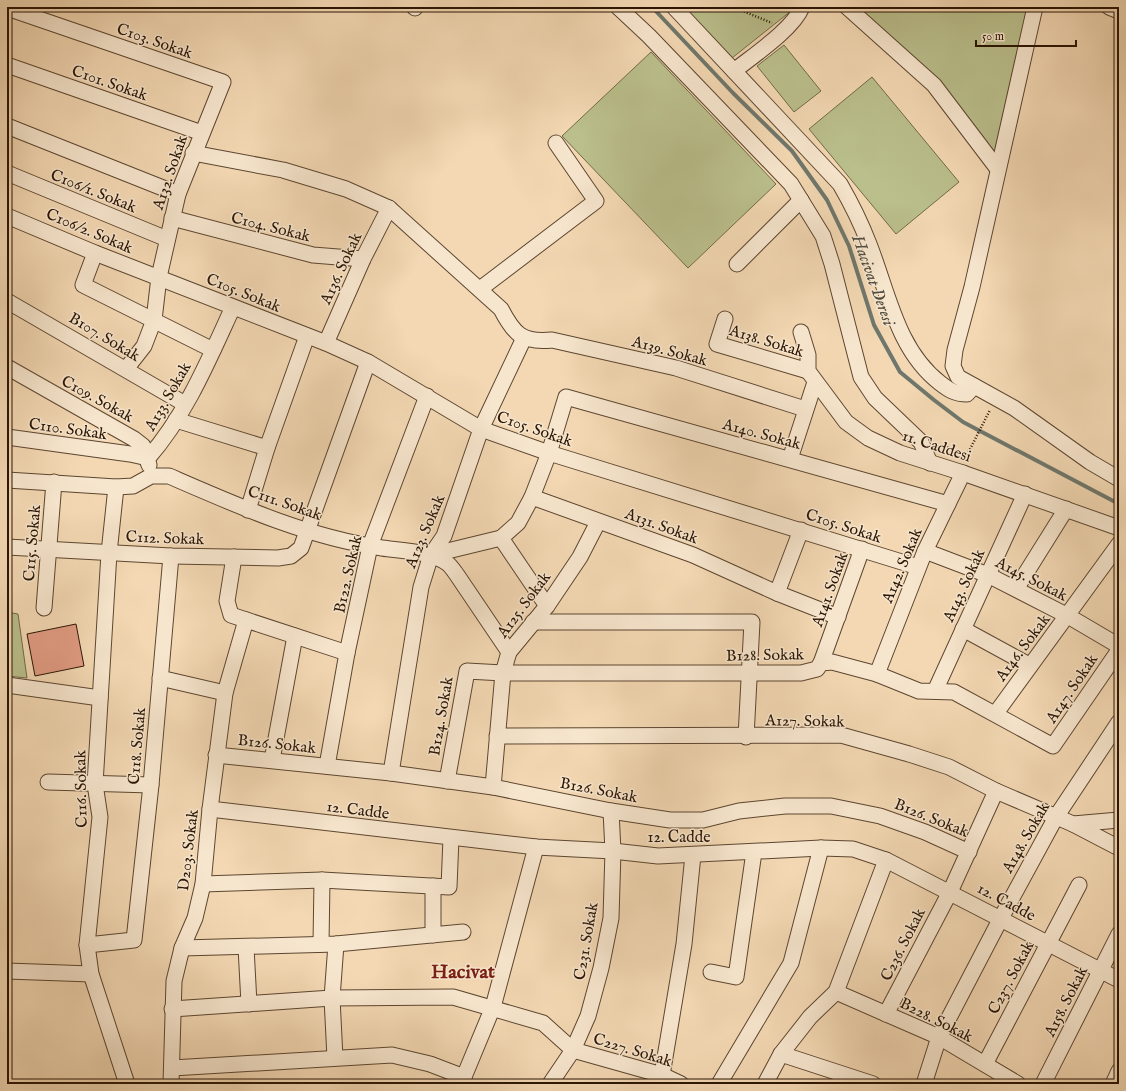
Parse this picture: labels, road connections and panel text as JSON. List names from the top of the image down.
{
  "streets": {
    "street": [
      "C103. Sokak",
      "C101. Sokak",
      "A132. Sokak",
      "C106/1. Sokak",
      "C104. Sokak",
      "C106/2. Sokak",
      "A136. Sokak",
      "C105. Sokak",
      "B107. Sokak",
      "A138. Sokak",
      "A139. Sokak",
      "A133. Sokak",
      "C109. Sokak",
      "C110. Sokak",
      "A140. Sokak",
      "11. Caddesi",
      "C111. Sokak",
      "A131. Sokak",
      "A123. Sokak",
      "C112. Sokak",
      "C115. Sokak",
      "A142. Sokak",
      "B122. Sokak",
      "A145. Sokak",
      "A143. Sokak",
      "A141. Sokak",
      "A125. Sokak",
      "A146. Sokak",
      "B128. Sokak",
      "A147. Sokak",
      "B124. Sokak",
      "A127. Sokak",
      "B126. Sokak",
      "C118. Sokak",
      "C116. Sokak",
      "12. Cadde",
      "A148. Sokak",
      "D203. Sokak",
      "C231. Sokak",
      "C236. Sokak",
      "C237. Sokak",
      "A158. Sokak",
      "B228. Sokak",
      "C227. Sokak"
    ]
  },
  "crossings": [
    ["C103. Sokak", "A132. Sokak"],
    ["C101. Sokak", "A132. Sokak"],
    ["A132. Sokak", "C106/1. Sokak"],
    ["A132. Sokak", "C104. Sokak"],
    ["A132. Sokak", "C106/2. Sokak"],
    ["A132. Sokak", "C105. Sokak"],
    ["C104. Sokak", "A136. Sokak"],
    ["C106/2. Sokak", "C105. Sokak"],
    ["C106/2. Sokak", "A133. Sokak"],
    ["A136. Sokak", "C105. Sokak"],
    ["C105. Sokak", "A133. Sokak"],
    ["C105. Sokak", "A140. Sokak"],
    ["C105. Sokak", "A123. Sokak"],
    ["C105. Sokak", "C112. Sokak"],
    ["C105. Sokak", "A142. Sokak"],
    ["C105. Sokak", "B122. Sokak"],
    ["C105. Sokak", "A141. Sokak"],
    ["B107. Sokak", "A133. Sokak"],
    ["A138. Sokak", "11. Caddesi"],
    ["A139. Sokak", "A123. Sokak"],
    ["A133. Sokak", "C109. Sokak"],
    ["A133. Sokak", "C110. Sokak"],
    ["C109. Sokak", "C110. Sokak"],
    ["C109. Sokak", "C111. Sokak"],
    ["A140. Sokak", "A142. Sokak"],
    ["11. Caddesi", "A142. Sokak"],
    ["11. Caddesi", "A143. Sokak"],
    ["C111. Sokak", "A123. Sokak"],
    ["C111. Sokak", "C112. Sokak"],
    ["C111. Sokak", "B122. Sokak"],
    ["C111. Sokak", "A125. Sokak"],
    ["A131. Sokak", "A141. Sokak"],
    ["A131. Sokak", "A125. Sokak"],
    ["A123. Sokak", "B126. Sokak"],
    ["C112. Sokak", "C115. Sokak"],
    ["C112. Sokak", "C118. Sokak"],
    ["C112. Sokak", "C116. Sokak"],
    ["A142. Sokak", "A145. Sokak"],
    ["A142. Sokak", "B128. Sokak"],
    ["B122. Sokak", "B126. Sokak"],
    ["A145. Sokak", "A143. Sokak"],
    ["A145. Sokak", "A146. Sokak"],
    ["A143. Sokak", "B128. Sokak"],
    ["A141. Sokak", "B128. Sokak"],
    ["A125. Sokak", "B128. Sokak"],
    ["A125. Sokak", "B124. Sokak"],
    ["A125. Sokak", "A127. Sokak"],
    ["A125. Sokak", "B126. Sokak"],
    ["A146. Sokak", "B128. Sokak"],
    ["B128. Sokak", "A147. Sokak"],
    ["B128. Sokak", "B124. Sokak"],
    ["B124. Sokak", "B126. Sokak"],
    ["A127. Sokak", "A148. Sokak"],
    ["A127. Sokak", "C236. Sokak"],
    ["B126. Sokak", "D203. Sokak"],
    ["B126. Sokak", "C231. Sokak"],
    ["B126. Sokak", "C236. Sokak"],
    ["C118. Sokak", "C116. Sokak"],
    ["12. Cadde", "A148. Sokak"],
    ["12. Cadde", "D203. Sokak"],
    ["12. Cadde", "C231. Sokak"],
    ["12. Cadde", "C236. Sokak"],
    ["12. Cadde", "C237. Sokak"],
    ["12. Cadde", "A158. Sokak"],
    ["A148. Sokak", "B228. Sokak"],
    ["C231. Sokak", "C227. Sokak"],
    ["C236. Sokak", "B228. Sokak"],
    ["C237. Sokak", "B228. Sokak"]
  ],
  "districts": ["Hacivat"],
  "water": ["Hacivat Deresi"],
  "scale_bar": "50 m"
}
